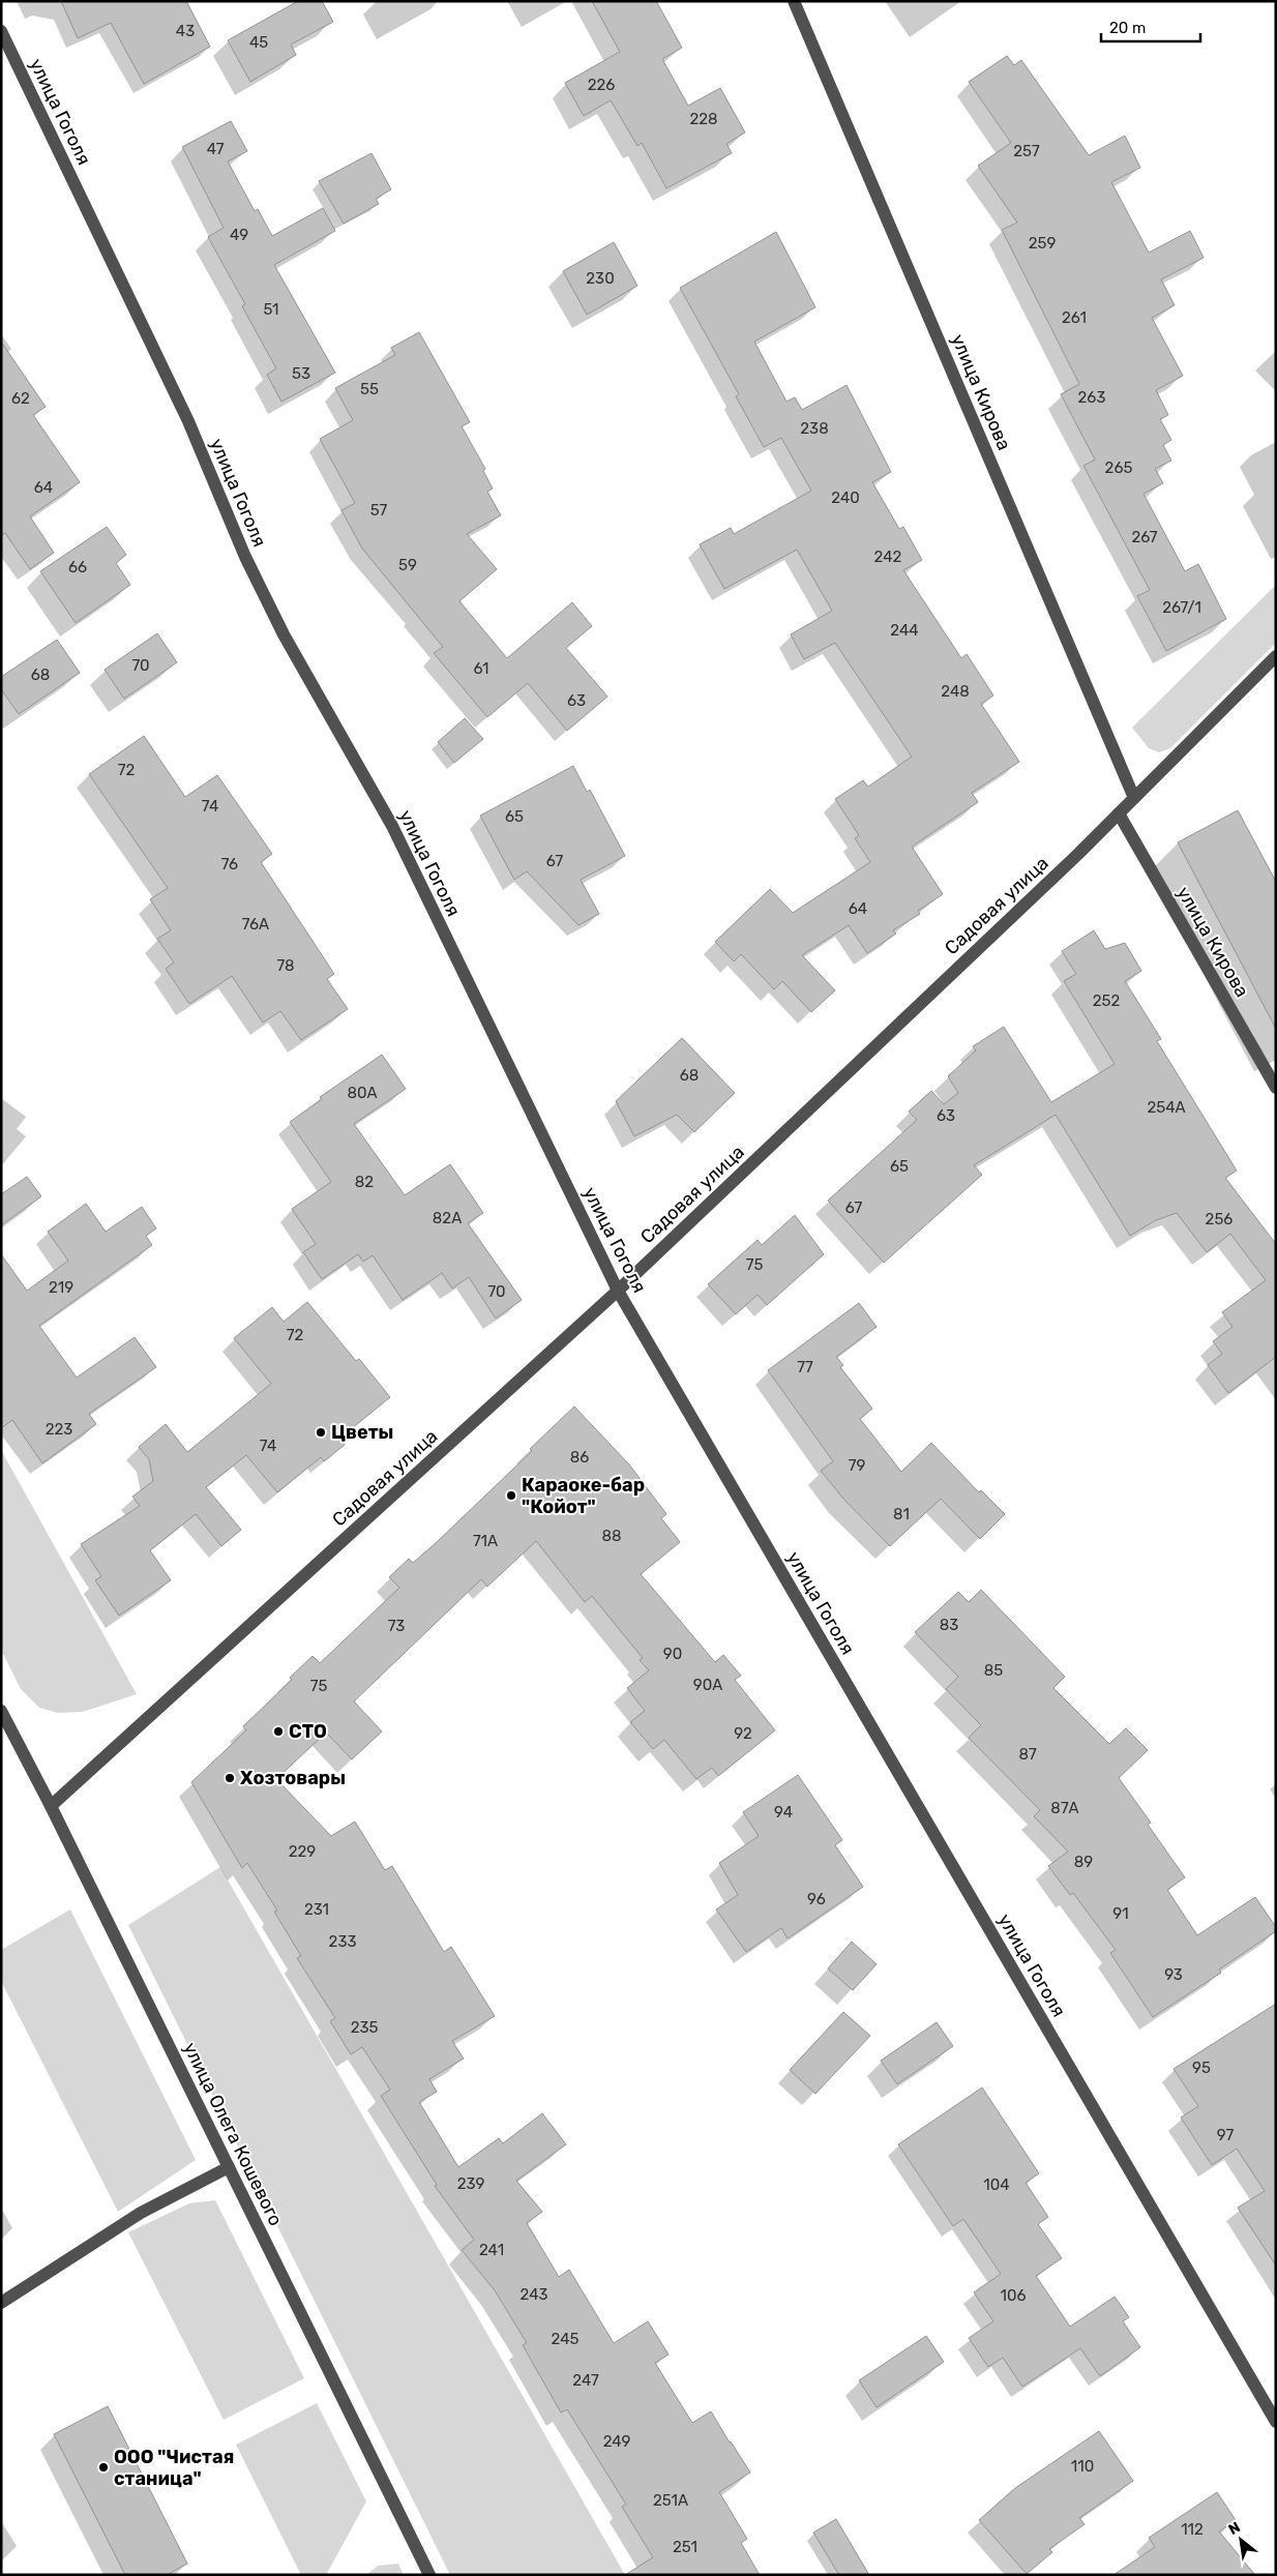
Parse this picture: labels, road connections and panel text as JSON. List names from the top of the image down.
{
  "streets": {
    "street": [
      "улица Гоголя",
      "улица Кирова",
      "Садовая улица",
      "улица Олега Кошевого"
    ]
  },
  "crossings": [
    ["улица Гоголя", "Садовая улица"],
    ["улица Кирова", "Садовая улица"],
    ["Садовая улица", "улица Олега Кошевого"]
  ],
  "places": [
    "Цветы",
    "Караоке-бар \"Койот\"",
    "СТО",
    "Хозтовары",
    "ООО \"Чистая станица\""
  ],
  "house_numbers": [
    "43",
    "45",
    "226",
    "228",
    "47",
    "257",
    "49",
    "259",
    "230",
    "51",
    "261",
    "53",
    "55",
    "263",
    "62",
    "238",
    "265",
    "64",
    "240",
    "57",
    "267",
    "242",
    "59",
    "66",
    "267/1",
    "244",
    "70",
    "61",
    "68",
    "248",
    "63",
    "72",
    "74",
    "65",
    "67",
    "76",
    "64",
    "76А",
    "78",
    "252",
    "68",
    "80А",
    "254А",
    "63",
    "65",
    "82",
    "67",
    "82А",
    "256",
    "75",
    "219",
    "70",
    "72",
    "77",
    "223",
    "74",
    "86",
    "79",
    "81",
    "88",
    "71А",
    "83",
    "73",
    "90",
    "85",
    "90А",
    "75",
    "92",
    "87",
    "87А",
    "94",
    "229",
    "89",
    "96",
    "231",
    "91",
    "233",
    "93",
    "235",
    "95",
    "97",
    "239",
    "104",
    "241",
    "243",
    "106",
    "245",
    "247",
    "249",
    "110",
    "251А",
    "112",
    "251"
  ],
  "scale_bar": "20 m",
  "north": "top left"
}
